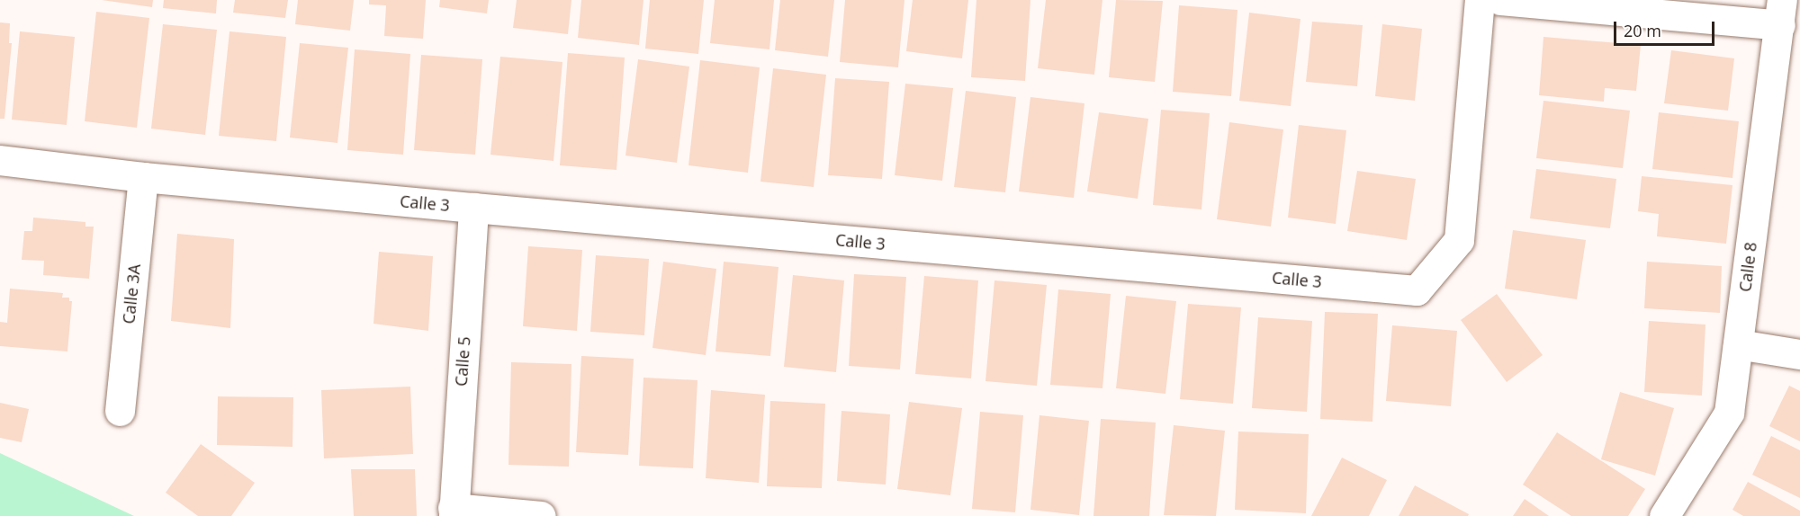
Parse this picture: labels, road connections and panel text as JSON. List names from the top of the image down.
{
  "streets": {
    "street": [
      "Calle 3",
      "Calle 8",
      "Calle 3A",
      "Calle 5"
    ]
  },
  "crossings": [
    ["Calle 3", "Calle 3A"],
    ["Calle 3", "Calle 5"]
  ],
  "scale_bar": "20 m"
}
